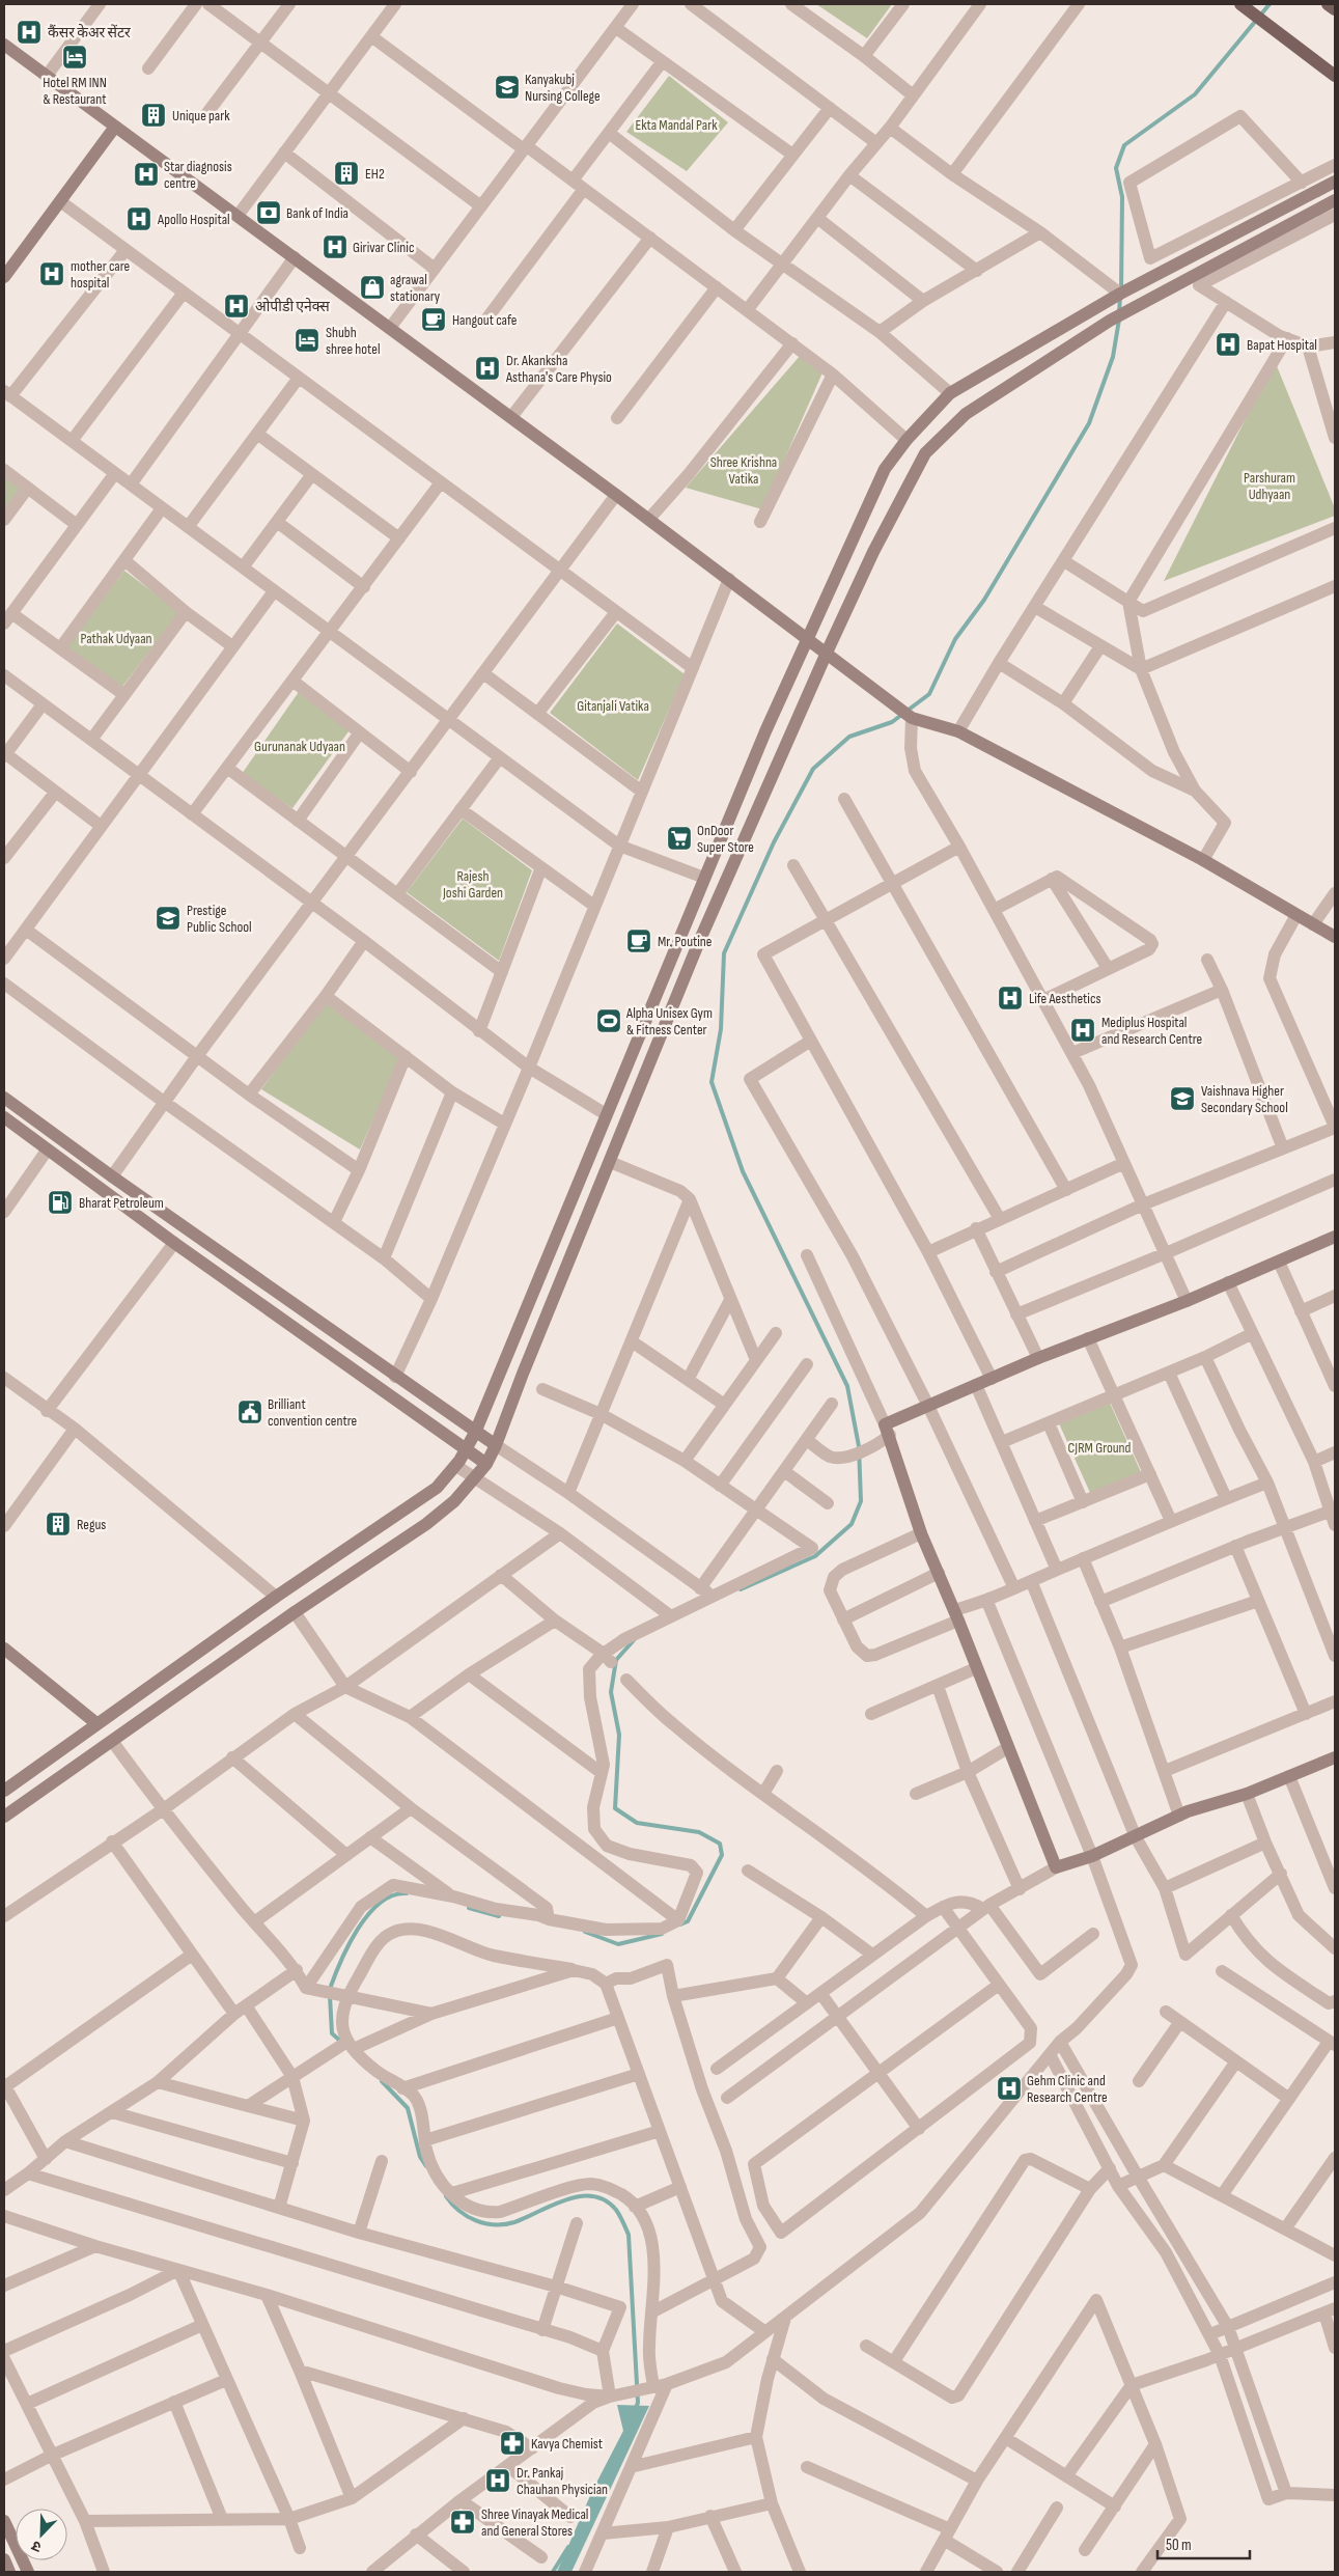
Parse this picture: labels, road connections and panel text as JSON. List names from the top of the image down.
{
  "parks": [
    "Ekta Mandal Park",
    "Shree Krishna Vatika",
    "Parshuram Udhyaan",
    "Pathak Udyaan",
    "Gitanjali Vatika",
    "Gurunanak Udyaan",
    "Rajesh Joshi Garden",
    "CJRM Ground"
  ],
  "places": {
    "hospital": [
      "कैंसर केअर सेंटर",
      "Star diagnosis centre",
      "Apollo Hospital",
      "Girivar Clinic",
      "mother care hospital",
      "ओपीडी एनेक्स",
      "Bapat Hospital",
      "Dr. Akanksha Asthana's Care Physio",
      "Life Aesthetics",
      "Mediplus Hospital and Research Centre",
      "Gehm Clinic and Research Centre",
      "Dr. Pankaj Chauhan Physician"
    ],
    "hotel": ["Hotel RM INN & Restaurant", "Shubh shree hotel"],
    "school or university": ["Kanyakubj Nursing College", "Prestige Public School", "Vaishnava Higher Secondary School"],
    "building": ["Unique park", "EH2", "Regus"],
    "bank": ["Bank of India"],
    "shop": ["agrawal stationary"],
    "cafe": ["Hangout cafe", "Mr. Poutine"],
    "supermarket": ["OnDoor Super Store"],
    "sports": ["Alpha Unisex Gym & Fitness Center"],
    "fuel station": ["Bharat Petroleum"],
    "public building": ["Brilliant convention centre"],
    "pharmacy": ["Kavya Chemist", "Shree Vinayak Medical and General Stores"]
  },
  "scale_bar": "50 m",
  "north": "bottom left"
}
